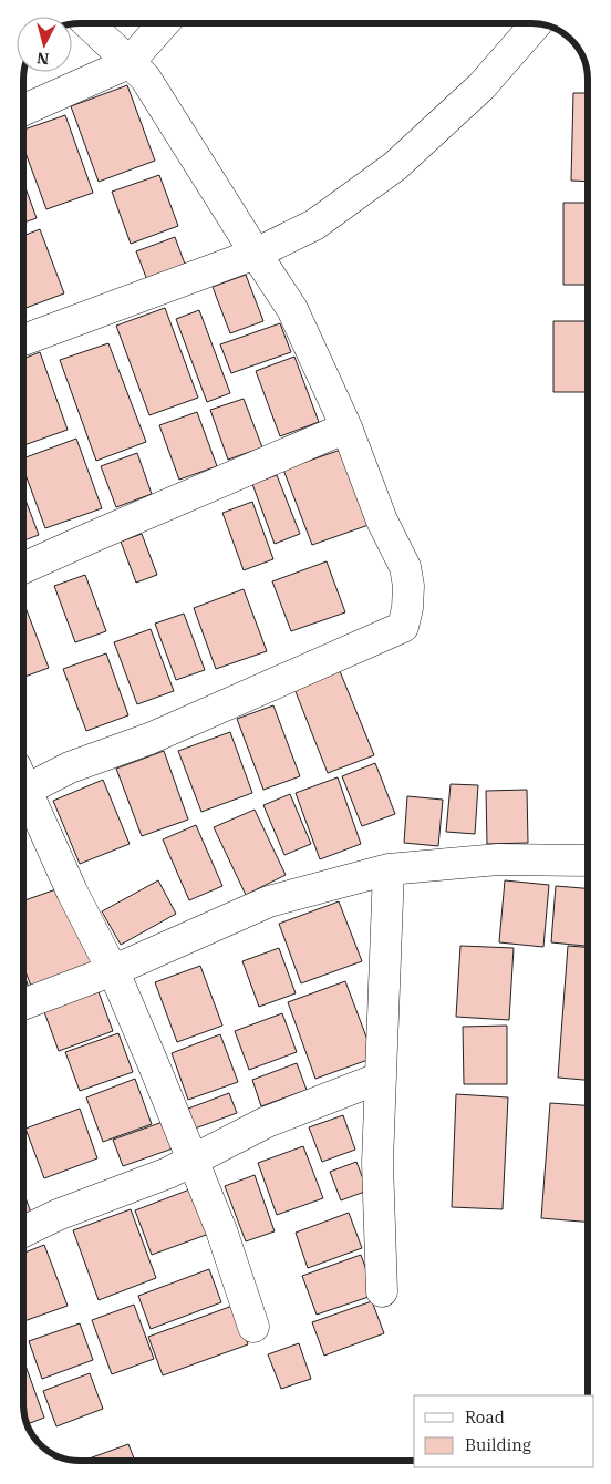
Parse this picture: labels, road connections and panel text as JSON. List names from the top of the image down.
{
  "legend": ["Road", "Building"],
  "north": "bottom"
}
